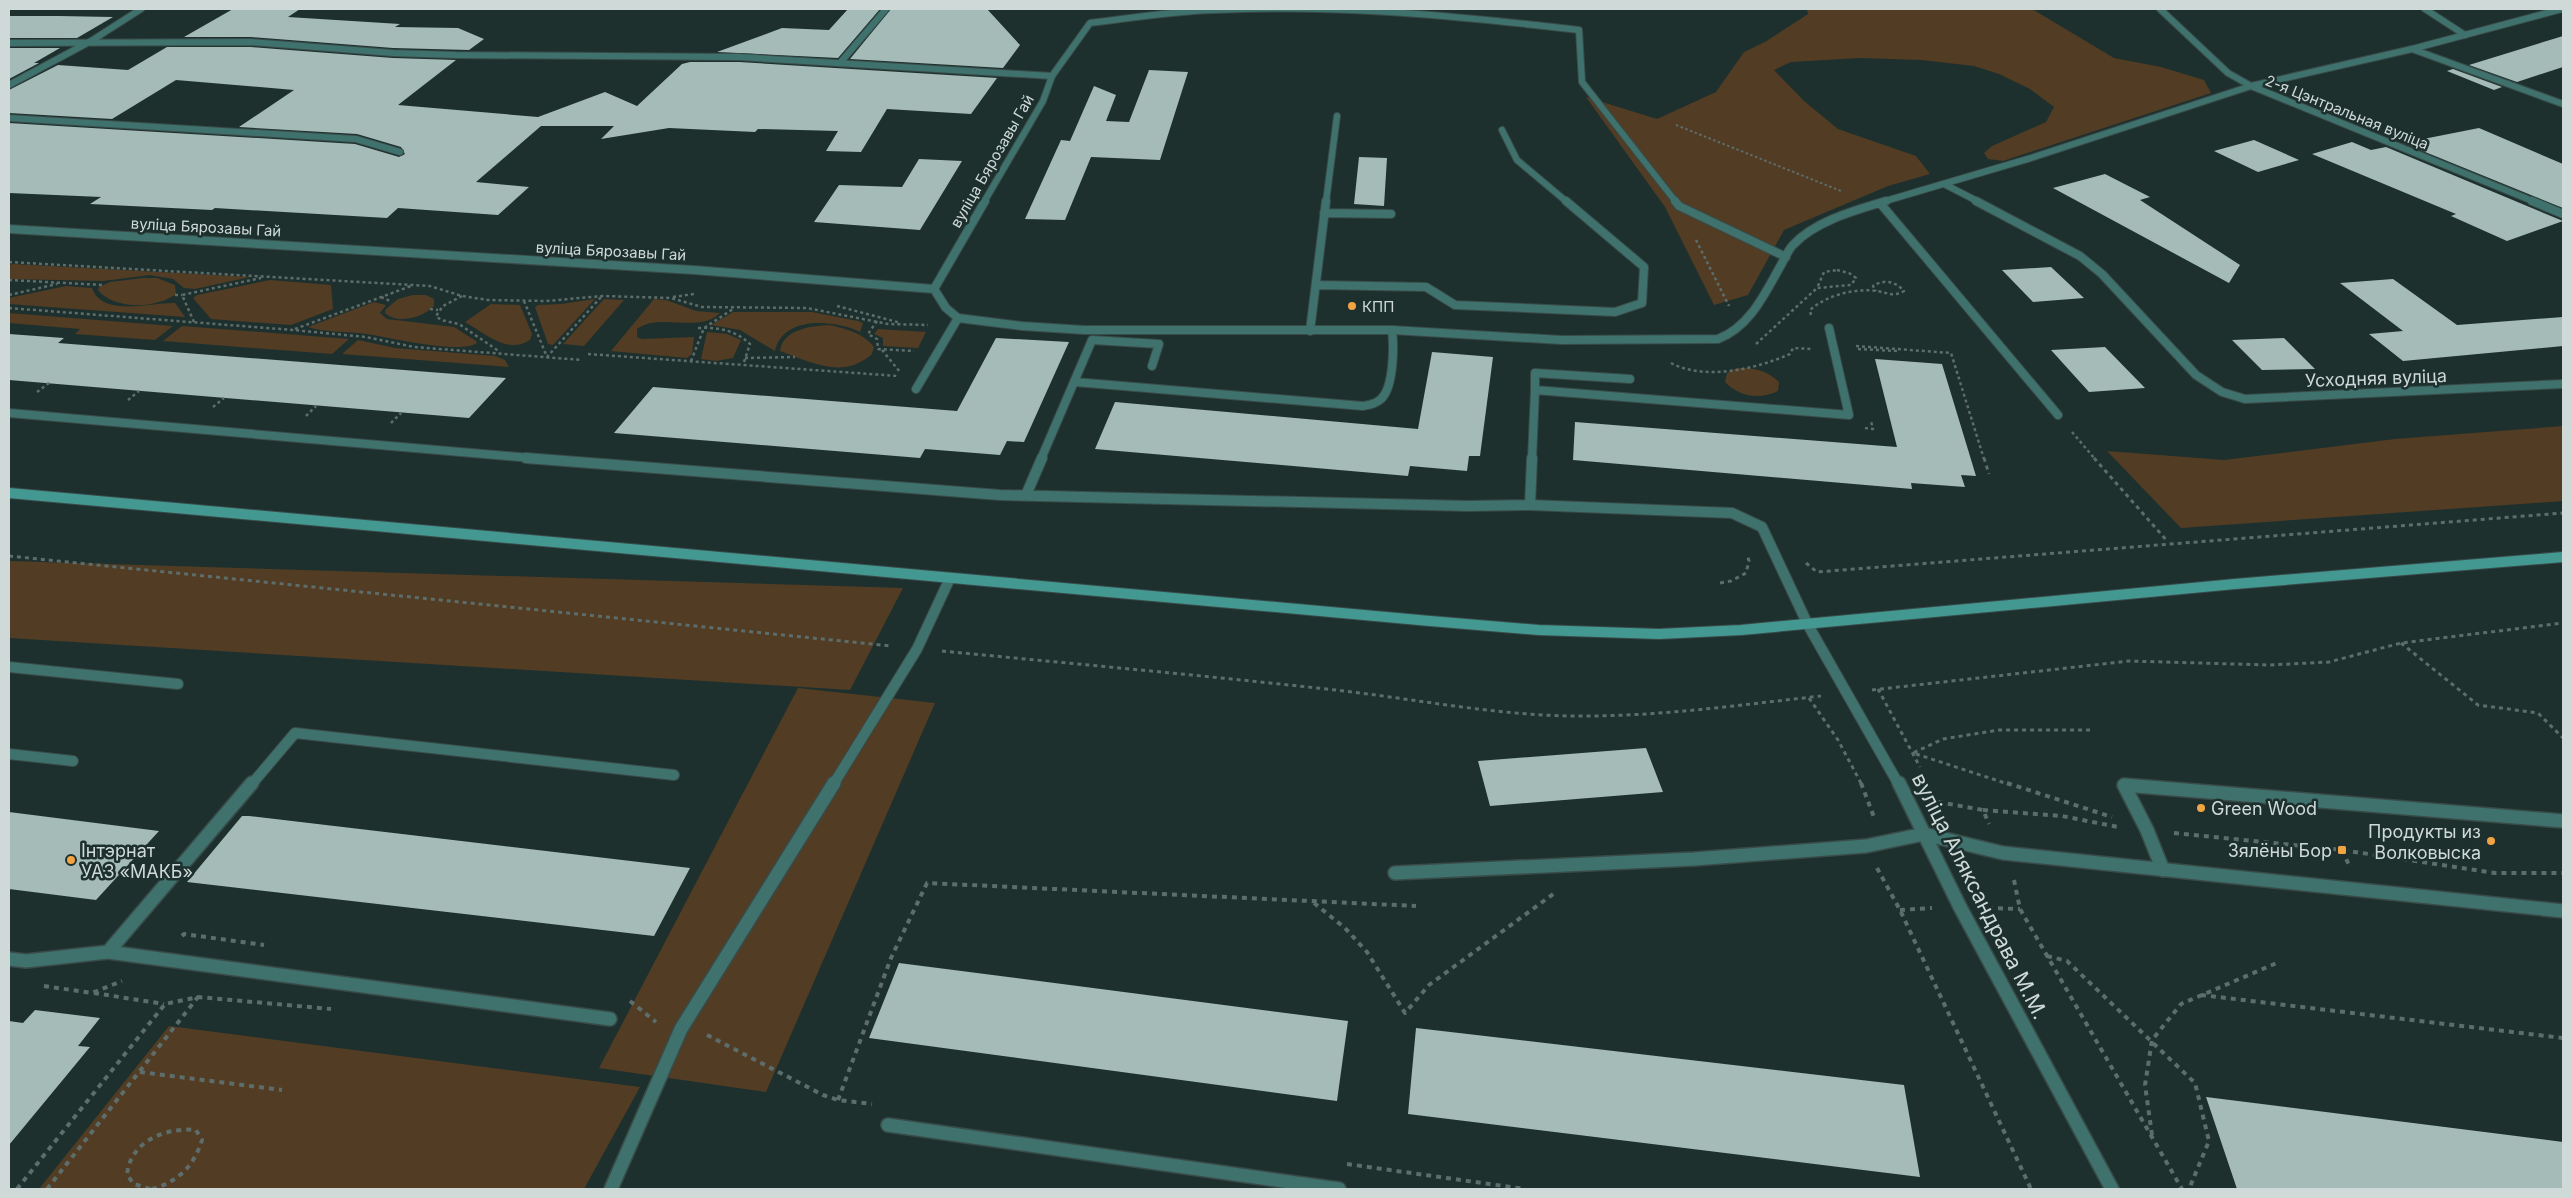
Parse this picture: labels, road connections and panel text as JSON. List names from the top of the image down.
{
  "streets": {
    "street": [
      "2-я Цэнтральная вуліца",
      "вуліца Бярозавы Гай",
      "Усходняя вуліца",
      "вуліца Аляксандрава М.М."
    ]
  },
  "places": {
    "other": [
      "КПП",
      "Green Wood",
      "Продукты из Волковыска",
      "Інтэрнат УАЗ «МАКБ»"
    ],
    "transit": ["Зялёны Бор"]
  }
}
